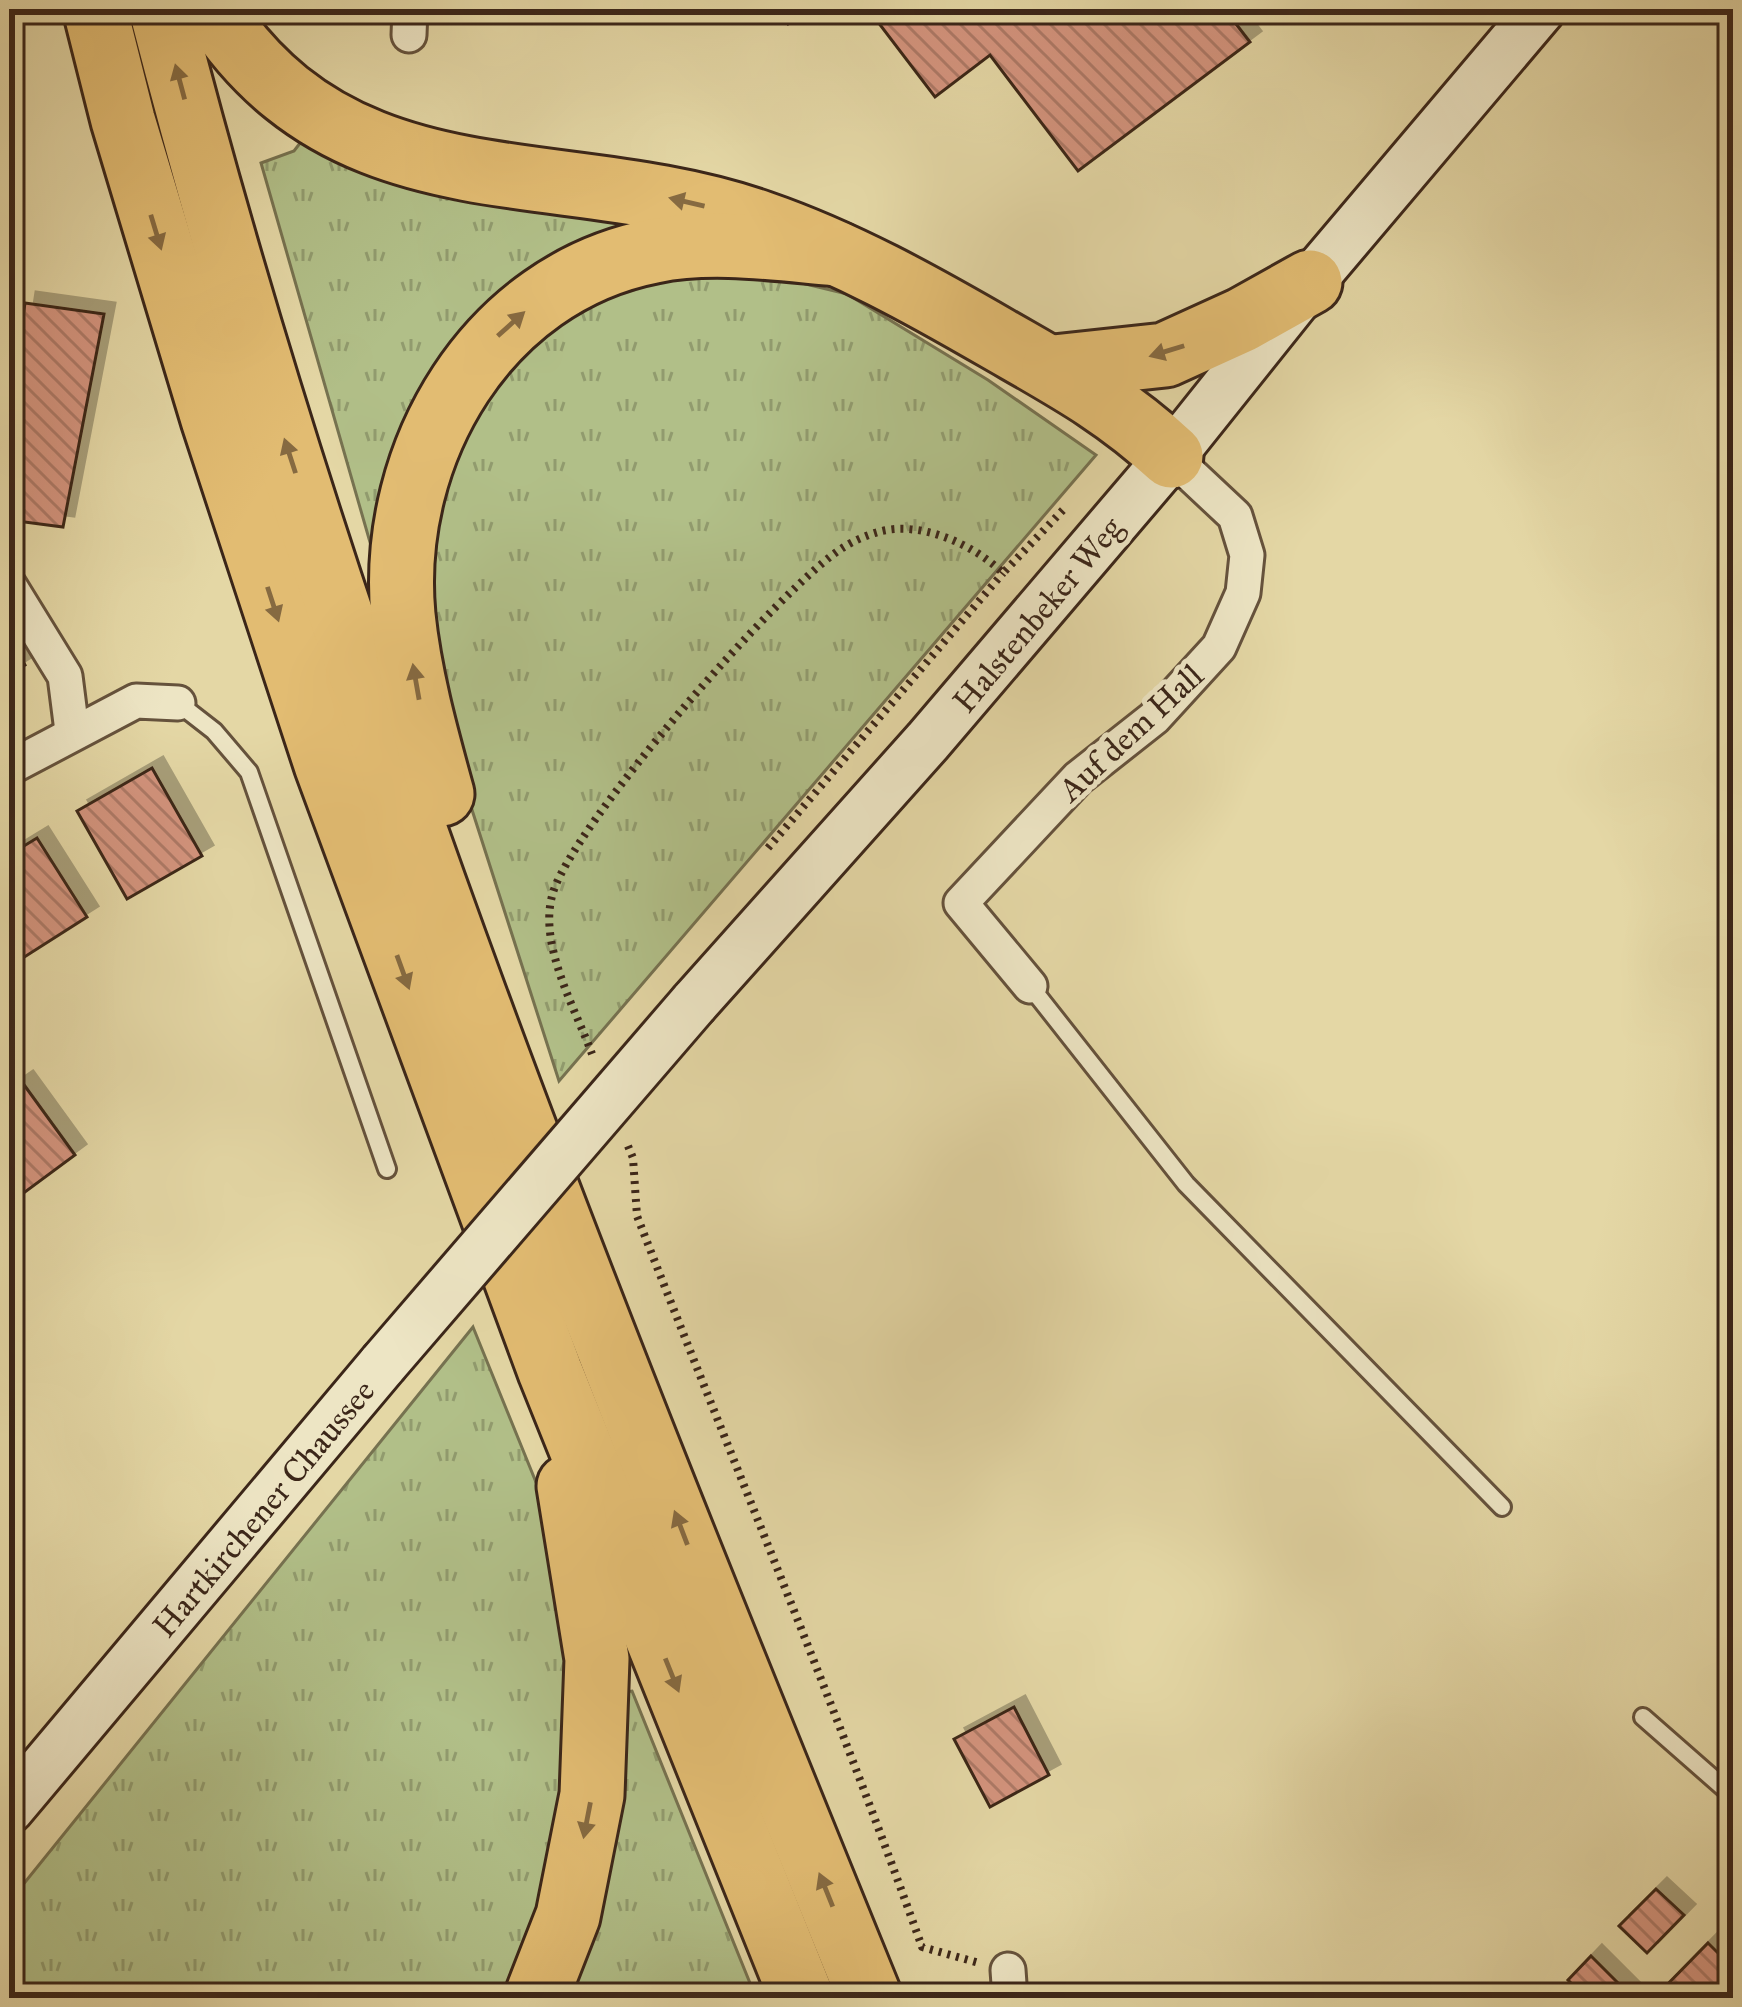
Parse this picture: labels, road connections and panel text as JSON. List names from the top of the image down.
{
  "streets": {
    "main road": ["Halstenbeker Weg", "Hartkirchener Chaussee"],
    "street": ["Auf dem Hall"]
  },
  "crossings": [
    ["Halstenbeker Weg", "Auf dem Hall"],
    ["Halstenbeker Weg", "Hartkirchener Chaussee"]
  ]
}
